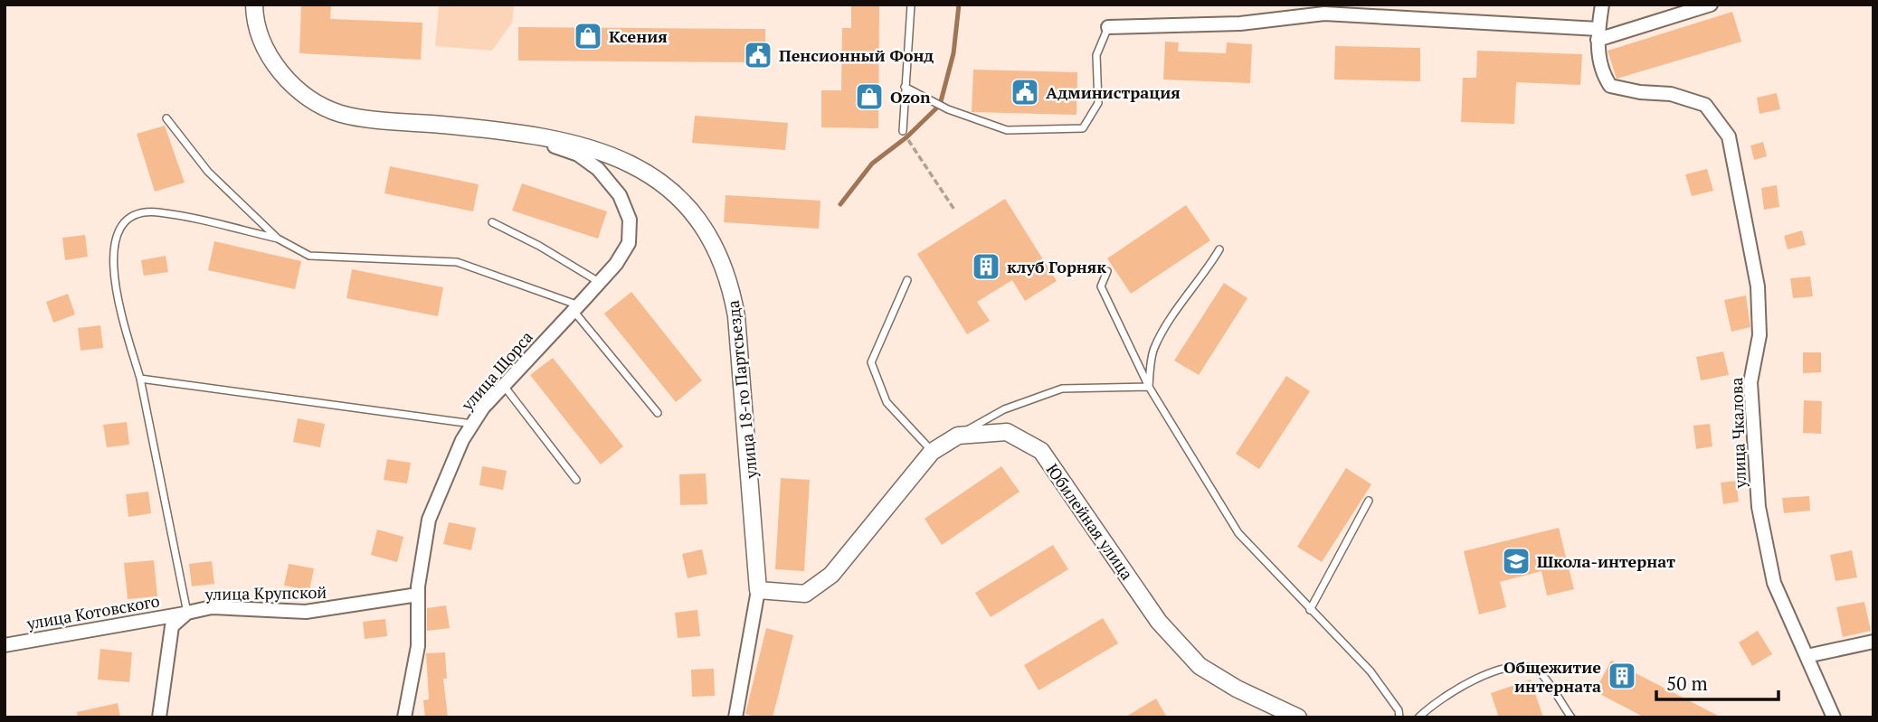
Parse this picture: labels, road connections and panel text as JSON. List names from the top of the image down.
{
  "streets": {
    "street": [
      "улица Щорса",
      "улица 18-го Партсьезда",
      "улица Чкалова",
      "Юбилейная улица",
      "улица Крупской",
      "улица Котовского"
    ]
  },
  "crossings": [
    ["улица Щорса", "улица 18-го Партсьезда"],
    ["улица Щорса", "улица Крупской"],
    ["улица Крупской", "улица Котовского"]
  ],
  "places": {
    "shop": ["Ксения", "Ozon"],
    "public building": ["Пенсионный Фонд", "Администрация"],
    "building": ["клуб Горняк", "Общежитие интерната"],
    "school or university": ["Школа-интернат"]
  },
  "scale_bar": "50 m"
}
